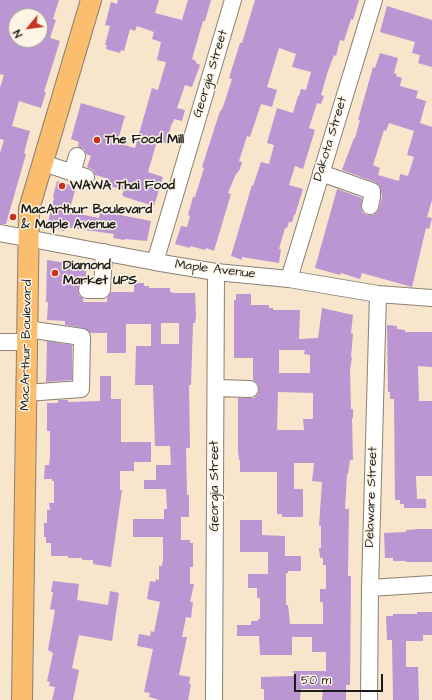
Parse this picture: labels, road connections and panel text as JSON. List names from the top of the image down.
{
  "streets": {
    "main road": ["MacArthur Boulevard"],
    "street": [
      "Georgia Street",
      "Dakota Street",
      "Maple Avenue",
      "Delaware Street"
    ]
  },
  "crossings": [
    ["Georgia Street", "Maple Avenue"],
    ["Dakota Street", "Maple Avenue"],
    ["Maple Avenue", "MacArthur Boulevard"],
    ["Maple Avenue", "Delaware Street"]
  ],
  "places": [
    "The Food Mill",
    "WAWA Thai Food",
    "MacArthur Boulevard & Maple Avenue",
    "Diamond Market UPS"
  ],
  "scale_bar": "50 m",
  "north": "bottom left"
}
